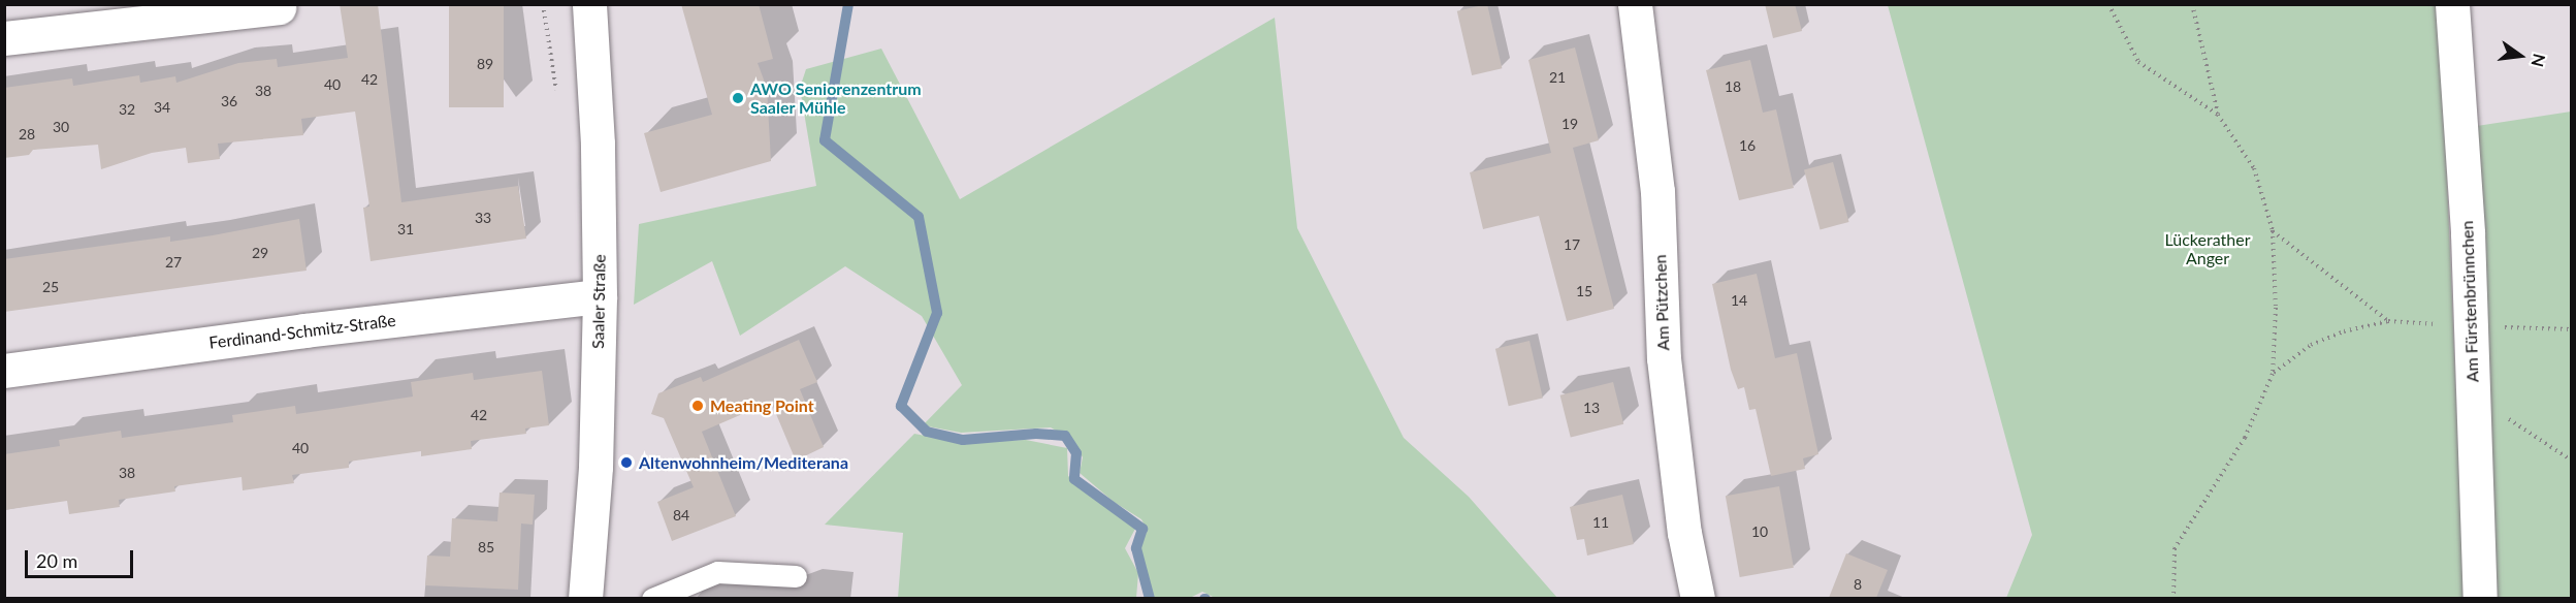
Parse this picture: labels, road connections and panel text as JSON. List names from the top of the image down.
{
  "streets": {
    "street": [
      "Saaler Straße",
      "Am Fürstenbrünnchen",
      "Am Pützchen",
      "Ferdinand-Schmitz-Straße"
    ]
  },
  "crossings": [
    ["Saaler Straße", "Ferdinand-Schmitz-Straße"]
  ],
  "parks": ["Lückerather Anger"],
  "places": ["AWO Seniorenzentrum Saaler Mühle", "Meating Point", "Altenwohnheim/Mediterana"],
  "house_numbers": [
    "89",
    "21",
    "42",
    "40",
    "18",
    "38",
    "36",
    "34",
    "32",
    "19",
    "30",
    "28",
    "16",
    "33",
    "31",
    "17",
    "29",
    "27",
    "25",
    "15",
    "14",
    "13",
    "42",
    "40",
    "38",
    "84",
    "11",
    "10",
    "85",
    "8"
  ],
  "scale_bar": "20 m",
  "north": "right"
}
